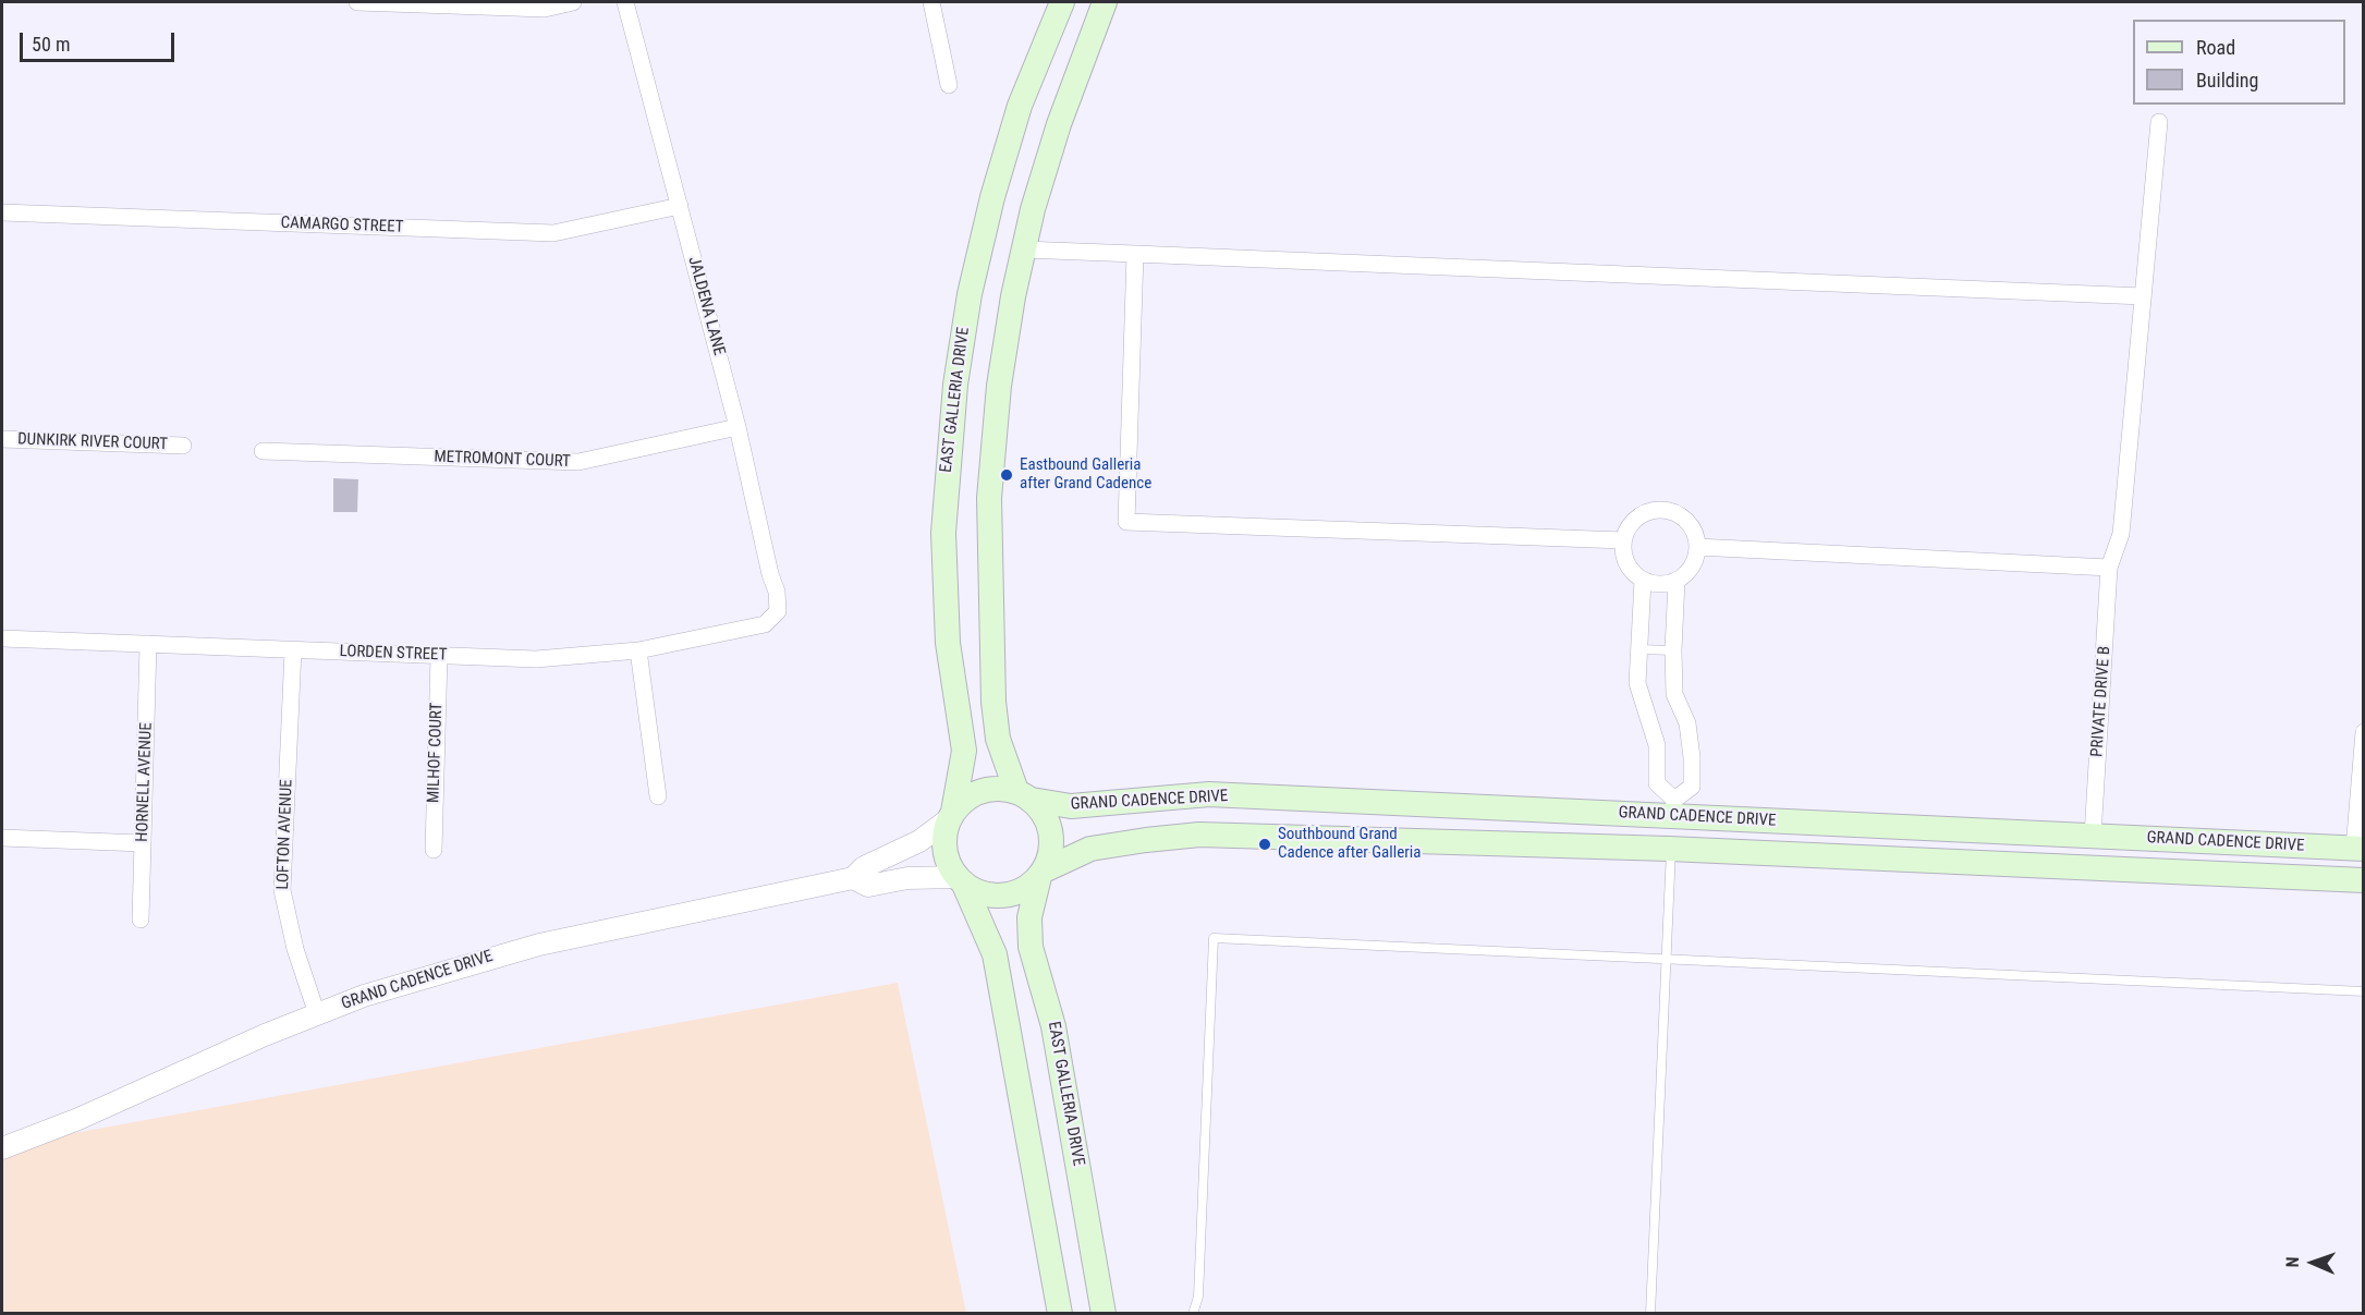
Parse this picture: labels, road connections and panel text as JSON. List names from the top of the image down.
{
  "streets": {
    "main road": ["EAST GALLERIA DRIVE", "GRAND CADENCE DRIVE"],
    "street": [
      "CAMARGO STREET",
      "JALDENA LANE",
      "DUNKIRK RIVER COURT",
      "METROMONT COURT",
      "LORDEN STREET",
      "PRIVATE DRIVE B",
      "MILHOF COURT",
      "HORNELL AVENUE",
      "LOFTON AVENUE"
    ]
  },
  "crossings": [
    ["CAMARGO STREET", "JALDENA LANE"],
    ["JALDENA LANE", "METROMONT COURT"],
    ["JALDENA LANE", "LORDEN STREET"],
    ["EAST GALLERIA DRIVE", "GRAND CADENCE DRIVE"],
    ["LORDEN STREET", "MILHOF COURT"],
    ["LORDEN STREET", "HORNELL AVENUE"],
    ["LORDEN STREET", "LOFTON AVENUE"],
    ["PRIVATE DRIVE B", "GRAND CADENCE DRIVE"],
    ["GRAND CADENCE DRIVE", "LOFTON AVENUE"]
  ],
  "places": ["Eastbound Galleria after Grand Cadence", "Southbound Grand Cadence after Galleria"],
  "legend": ["Road", "Building"],
  "scale_bar": "50 m",
  "north": "left"
}
